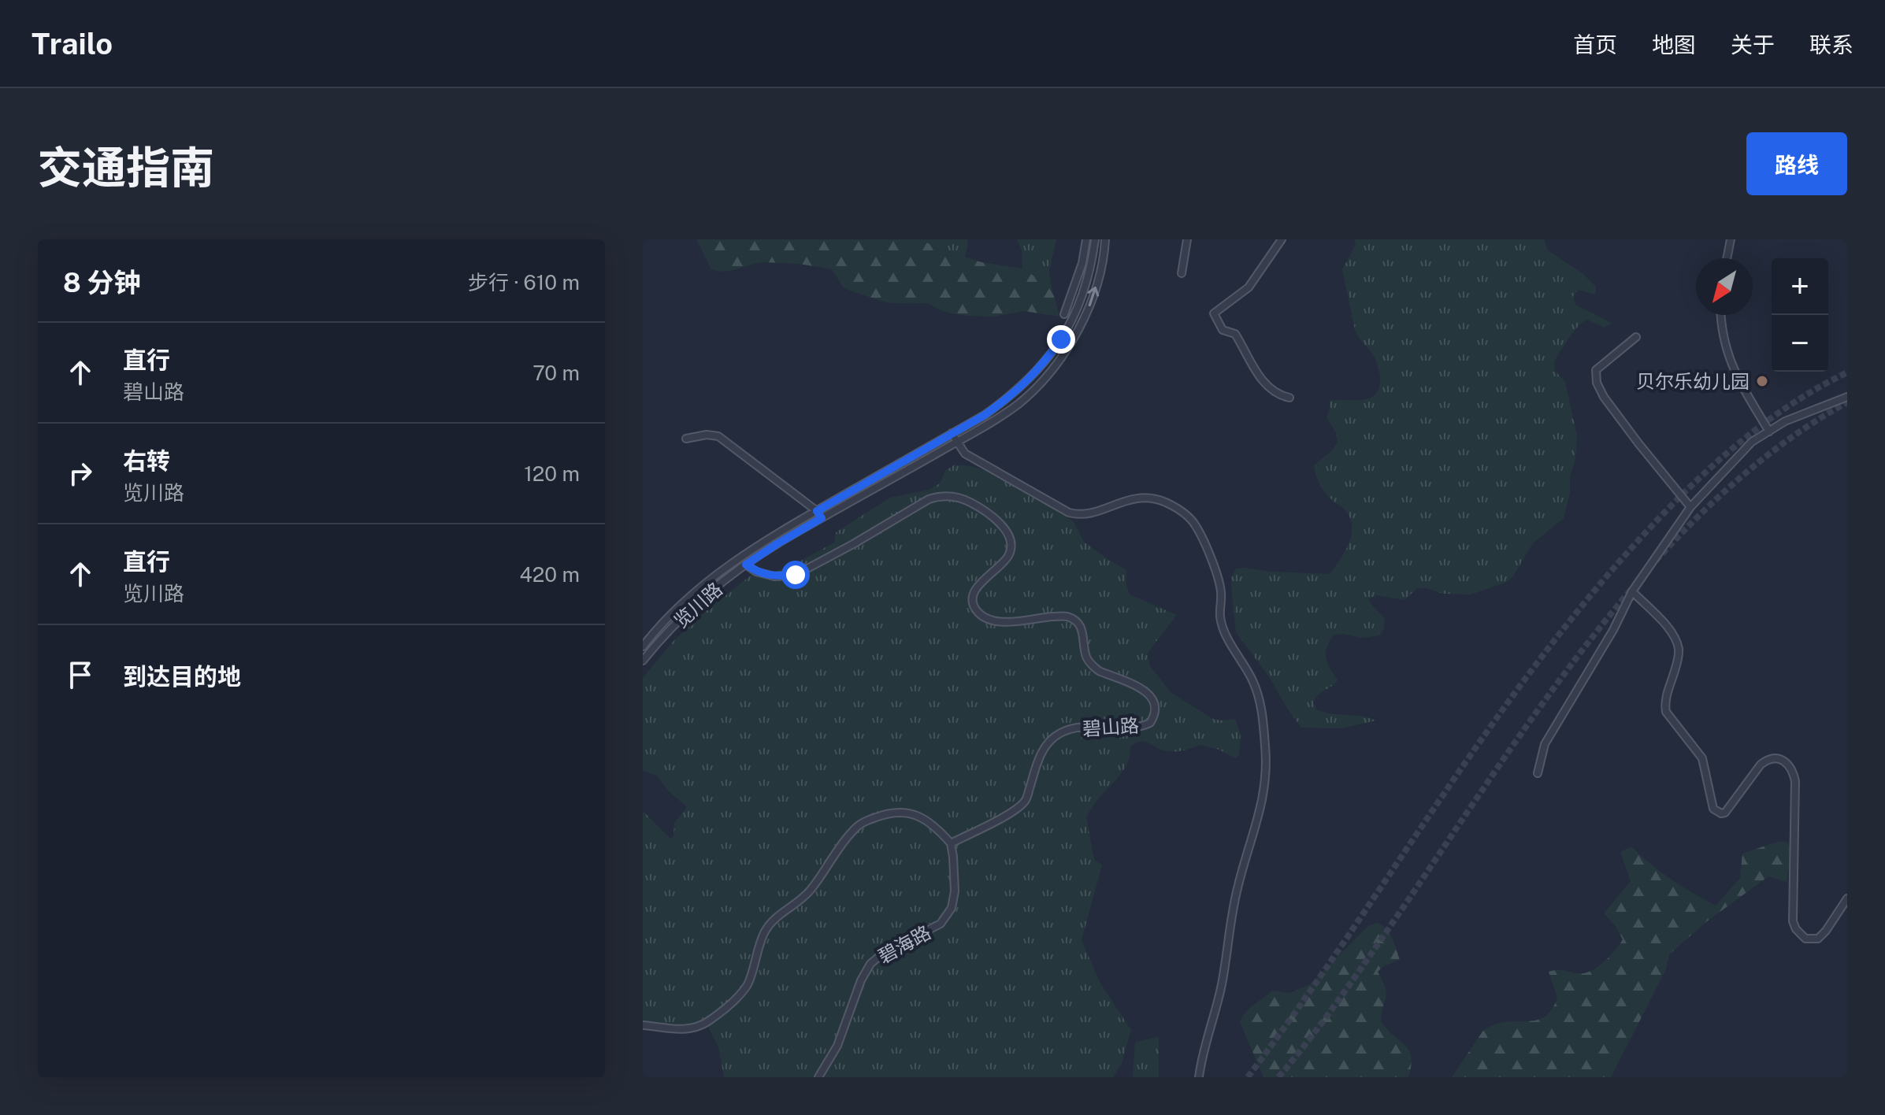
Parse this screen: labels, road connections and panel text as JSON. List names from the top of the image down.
{
  "streets": {
    "street": ["览川路", "碧山路", "碧海路"]
  },
  "crossings": [
    ["览川路", "碧山路"],
    ["碧山路", "碧海路"]
  ],
  "places": ["贝尔乐幼儿园"],
  "north": "bottom left",
  "page": {
    "header": "Trailo",
    "nav": [
      "首页",
      "地图",
      "关于",
      "联系"
    ],
    "title": "交通指南",
    "buttons": "路线",
    "heading": ["8 分钟", "步行 · 610 m"],
    "map_buttons": ["+", "−"],
    "list": [
      ["直行", "碧山路", "70 m"],
      ["右转", "览川路", "120 m"],
      ["直行", "览川路", "420 m"],
      "到达目的地"
    ]
  }
}
